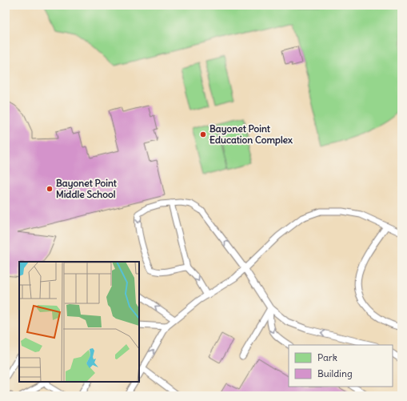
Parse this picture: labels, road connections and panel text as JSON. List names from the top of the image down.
{
  "places": ["Bayonet Point Education Complex", "Bayonet Point Middle School"],
  "legend": ["Park", "Building"]
}
